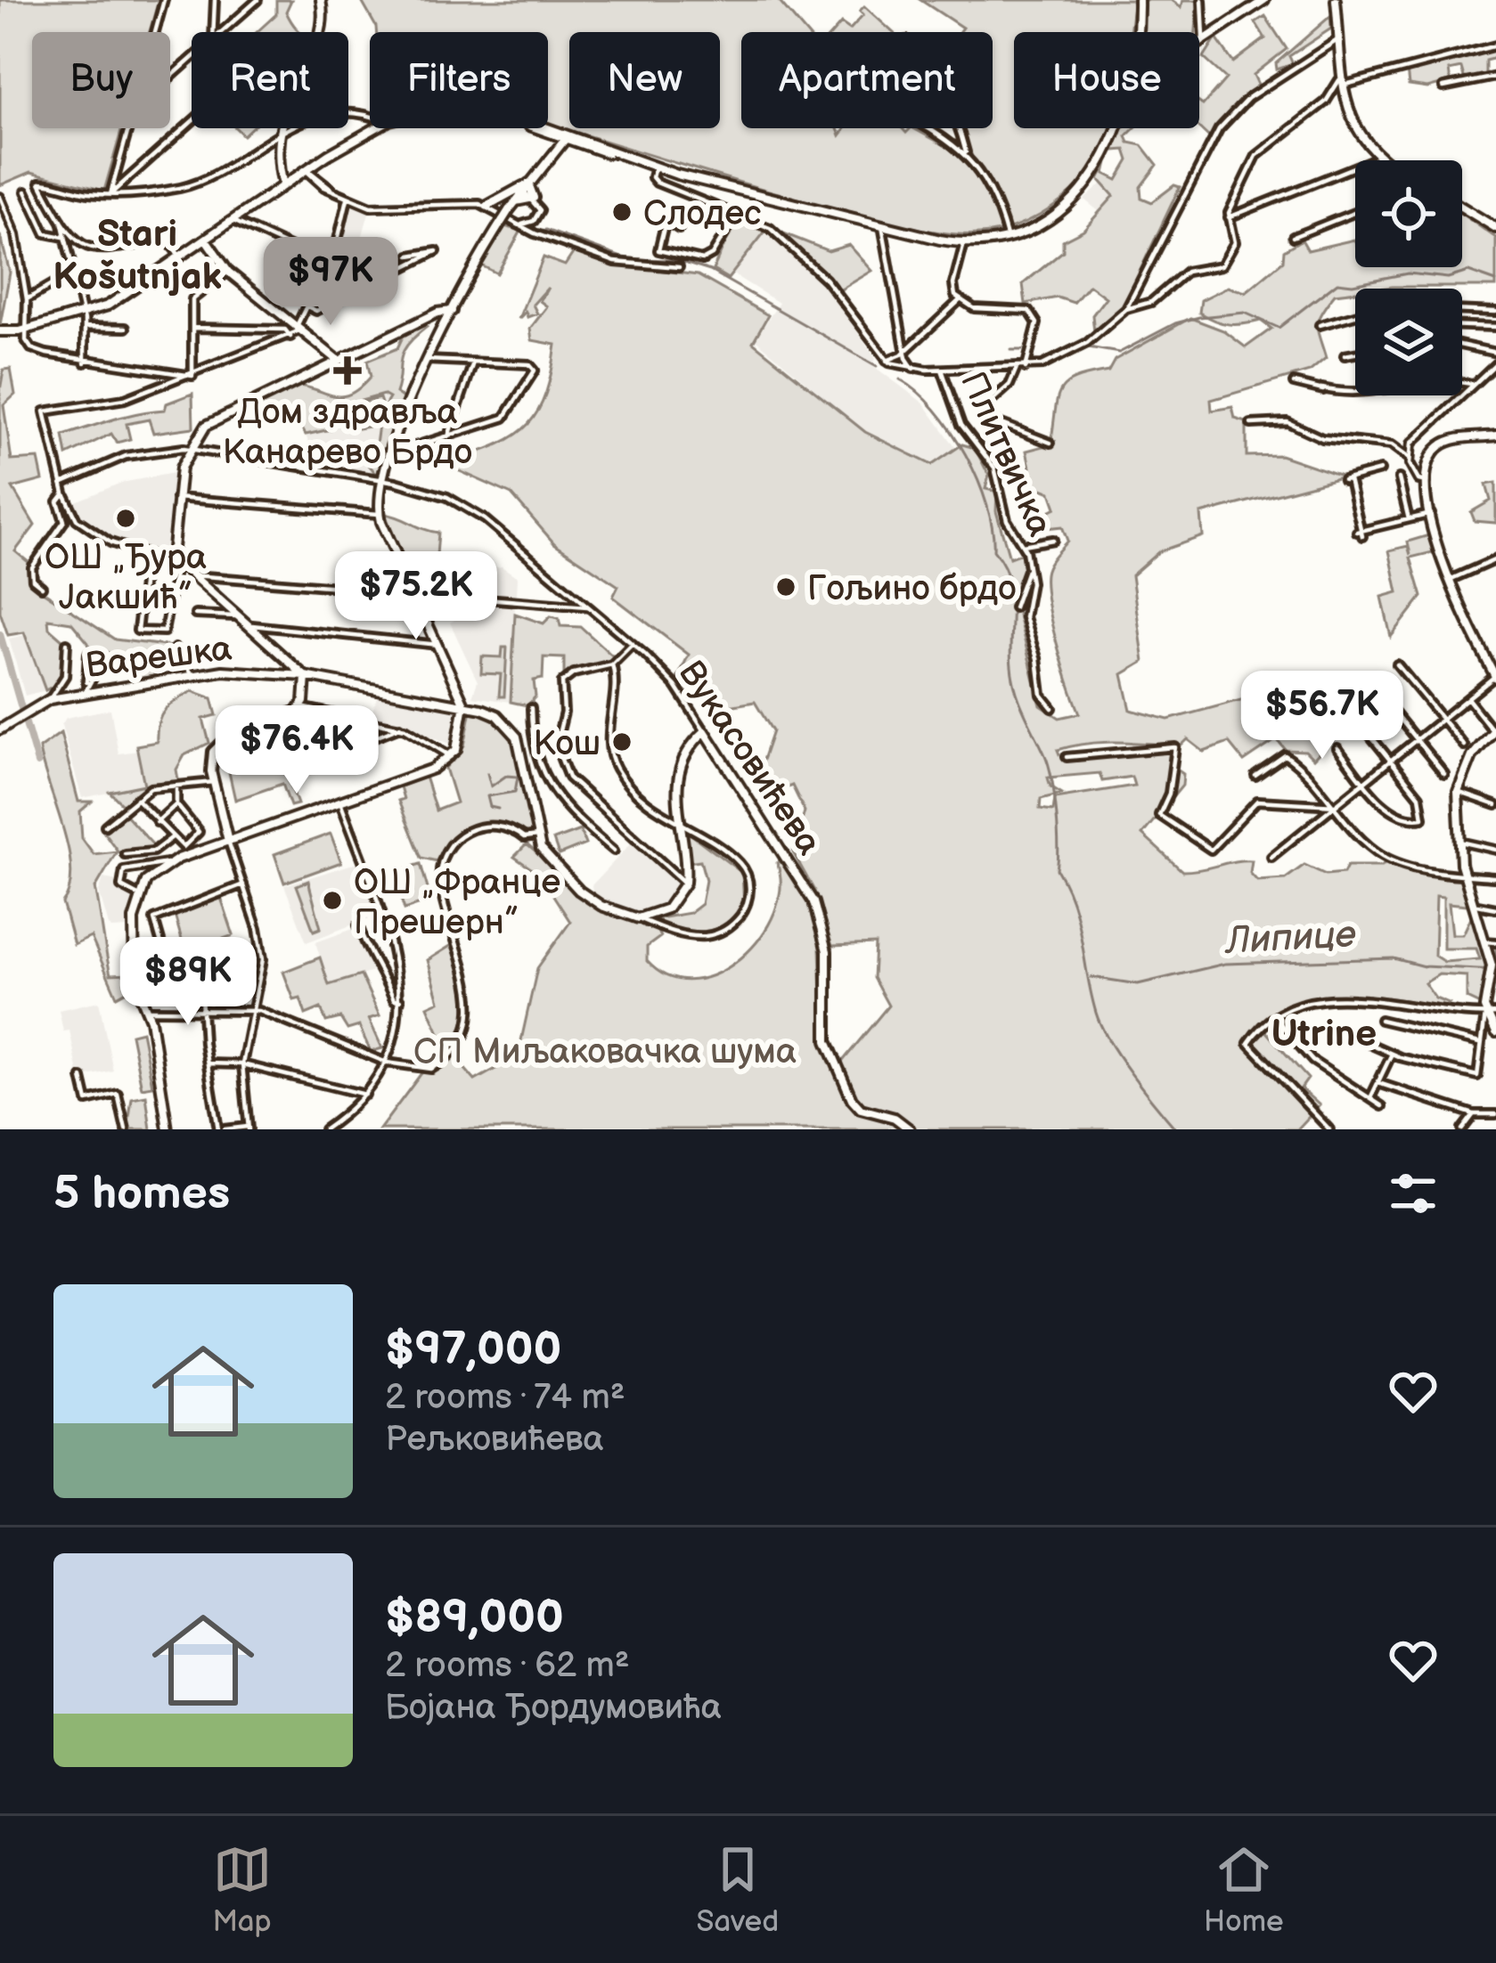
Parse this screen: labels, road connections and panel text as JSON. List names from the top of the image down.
{
  "streets": {
    "street": ["Плитвичка", "Варешка", "Вукасовићева"]
  },
  "districts": ["Stari Košutnjak", "Utrine"],
  "water": ["Липице"],
  "parks": ["СП Миљаковачка шума"],
  "places": {
    "other": [
      "Слодес",
      "ОШ „Ђура Јакшић”",
      "Гољино брдо",
      "Кош",
      "ОШ „Франце Прешерн”"
    ],
    "health": ["Дом здравља Канарево Брдо"]
  },
  "page": {
    "chip": [
      "Buy",
      "Rent",
      "Filters",
      "New",
      "Apartment",
      "House"
    ],
    "price": [
      "$97K",
      "$75.2K",
      "$56.7K",
      "$76.4K",
      "$89K"
    ],
    "heading": "5 homes",
    "list": [
      {
        "name": "$97,000",
        "note": "2 rooms · 74 m² · Рељковићева"
      },
      {
        "name": "$89,000",
        "note": "2 rooms · 62 m² · Бојана Ђордумовића"
      }
    ],
    "tabs": ["Map", "Saved", "Home"]
  }
}
